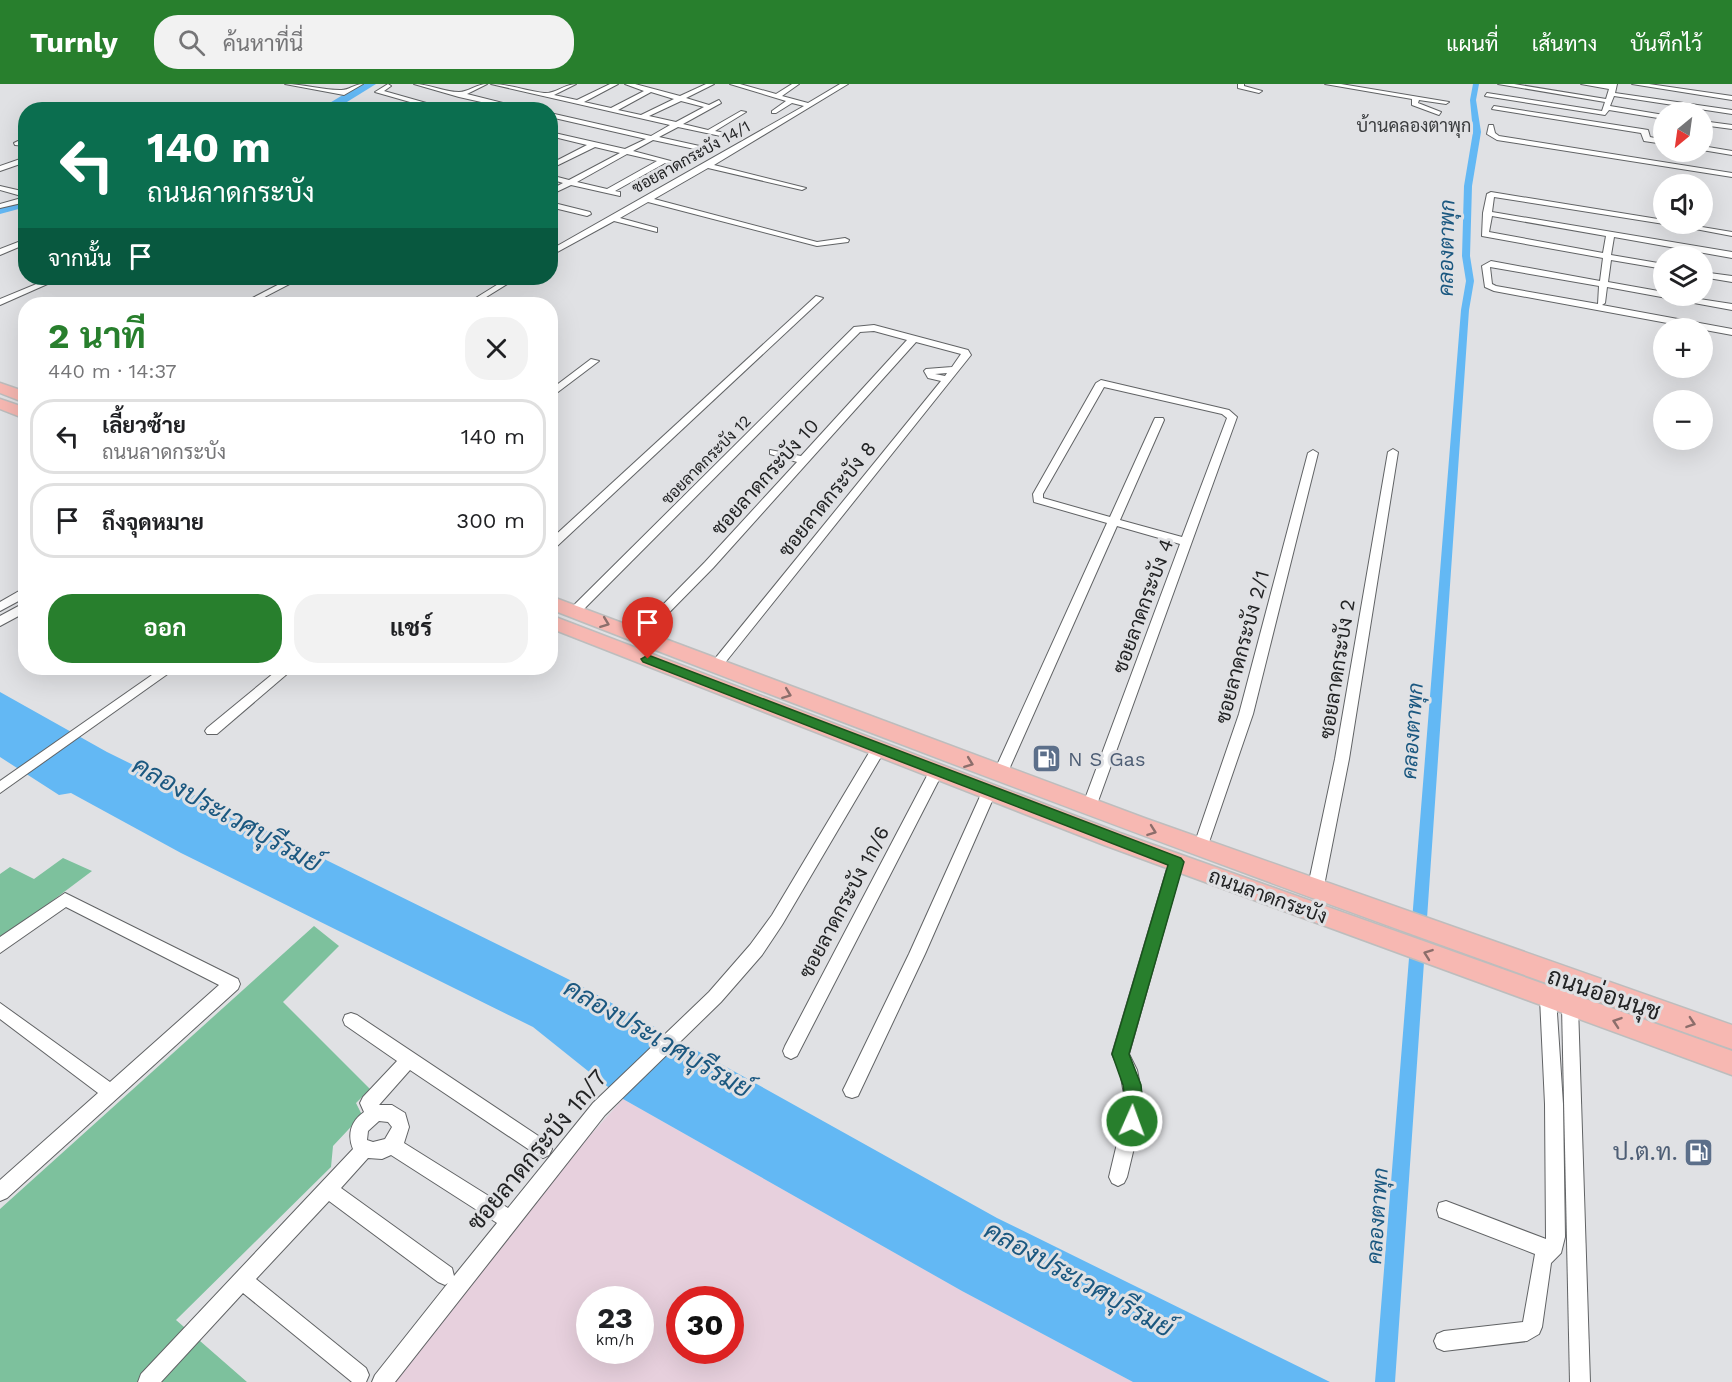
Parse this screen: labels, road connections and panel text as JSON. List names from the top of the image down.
{
  "streets": {
    "main road": ["ถนนลาดกระบัง", "ถนนอ่อนนุช"],
    "street": [
      "ซอยลาดกระบัง 14/1",
      "ซอยลาดกระบัง 12",
      "ซอยลาดกระบัง 10",
      "ซอยลาดกระบัง 8",
      "ซอยลาดกระบัง 4",
      "ซอยลาดกระบัง 2/1",
      "ซอยลาดกระบัง 2",
      "ซอยลาดกระบัง 1ก/6",
      "ซอยลาดกระบัง 1ก/7"
    ]
  },
  "crossings": [
    ["ซอยลาดกระบัง 12", "ซอยลาดกระบัง 10"],
    ["ซอยลาดกระบัง 12", "ซอยลาดกระบัง 8"],
    ["ซอยลาดกระบัง 12", "ถนนลาดกระบัง"],
    ["ซอยลาดกระบัง 10", "ซอยลาดกระบัง 8"],
    ["ซอยลาดกระบัง 10", "ถนนลาดกระบัง"],
    ["ซอยลาดกระบัง 8", "ถนนลาดกระบัง"],
    ["ซอยลาดกระบัง 4", "ถนนลาดกระบัง"],
    ["ซอยลาดกระบัง 2/1", "ถนนลาดกระบัง"],
    ["ซอยลาดกระบัง 2", "ถนนลาดกระบัง"],
    ["ถนนลาดกระบัง", "ซอยลาดกระบัง 1ก/6"],
    ["ถนนลาดกระบัง", "ถนนอ่อนนุช"],
    ["ถนนลาดกระบัง", "ซอยลาดกระบัง 1ก/7"]
  ],
  "districts": ["บ้านคลองตาพุก"],
  "water": ["คลองตาพุก", "คลองประเวศบุรีรมย์"],
  "places": {
    "fuel station": ["N S Gas", "ป.ต.ท."]
  },
  "north": "bottom left",
  "page": {
    "header": "Turnly",
    "search": "ค้นหาที่นี่",
    "nav": ["แผนที่", "เส้นทาง", "บันทึกไว้"],
    "map_buttons": ["+", "−"],
    "turn": ["140 m", "ถนนลาดกระบัง"],
    "then": "จากนั้น",
    "heading": ["2 นาที", "440 m · 14:37"],
    "list": [
      {
        "name": "เลี้ยวซ้าย",
        "note": "ถนนลาดกระบัง",
        "value": "140 m"
      },
      {
        "name": "ถึงจุดหมาย",
        "value": "300 m"
      }
    ],
    "buttons": ["ออก", "แชร์"],
    "speed": "23 km/h",
    "limit": "30"
  }
}
